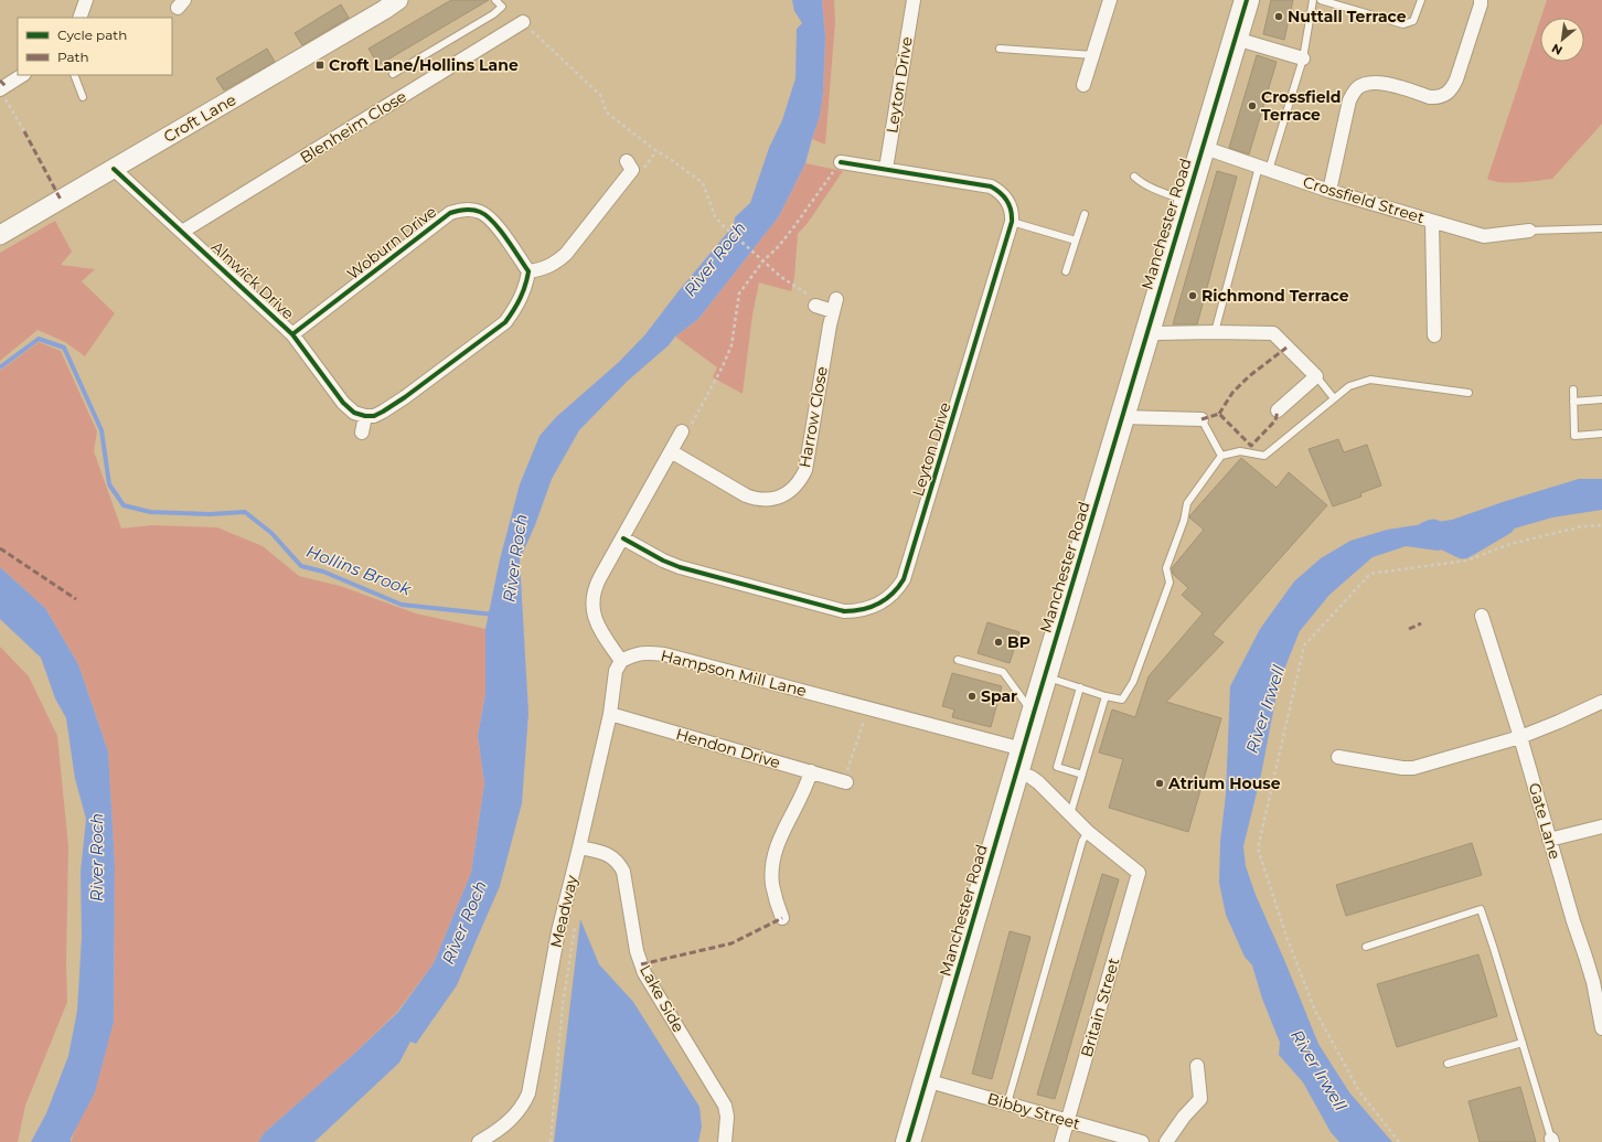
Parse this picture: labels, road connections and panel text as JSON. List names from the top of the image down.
{
  "streets": {
    "highway": ["Manchester Road"],
    "street": [
      "Leyton Drive",
      "Croft Lane",
      "Blenheim Close",
      "Crossfield Street",
      "Woburn Drive",
      "Alnwick Drive",
      "Harrow Close",
      "Hampson Mill Lane",
      "Hendon Drive",
      "Gate Lane",
      "Meadway",
      "Lake Side",
      "Britain Street",
      "Bibby Street"
    ]
  },
  "crossings": [
    ["Croft Lane", "Alnwick Drive"],
    ["Blenheim Close", "Alnwick Drive"],
    ["Crossfield Street", "Manchester Road"],
    ["Manchester Road", "Hampson Mill Lane"],
    ["Manchester Road", "Bibby Street"],
    ["Woburn Drive", "Alnwick Drive"],
    ["Hampson Mill Lane", "Meadway"],
    ["Hendon Drive", "Meadway"],
    ["Meadway", "Lake Side"],
    ["Britain Street", "Bibby Street"]
  ],
  "water": ["River Roch", "Hollins Brook", "River Irwell"],
  "places": {
    "other": [
      "Nuttall Terrace",
      "Crossfield Terrace",
      "Richmond Terrace",
      "BP",
      "Spar",
      "Atrium House"
    ],
    "transit": ["Croft Lane/Hollins Lane"]
  },
  "legend": ["Cycle path", "Path"],
  "north": "bottom left"
}
